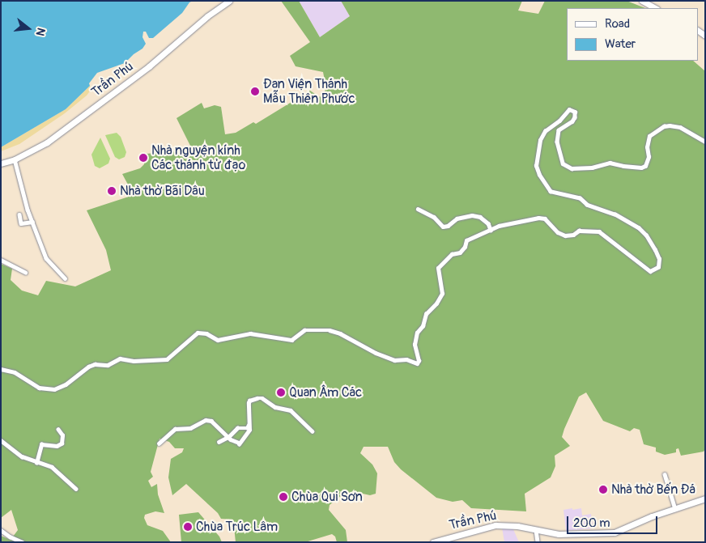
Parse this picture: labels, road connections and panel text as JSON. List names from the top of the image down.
{
  "streets": {
    "main road": ["Trần Phú"]
  },
  "places": [
    "Đan Viện Thánh Mẫu Thiên Phước",
    "Nhà nguyện kính Các thánh tử đạo",
    "Nhà thờ Bãi Dâu",
    "Quan Âm Các",
    "Nhà thờ Bến Đá",
    "Chùa Qui Sơn",
    "Chùa Trúc Lâm"
  ],
  "legend": ["Road", "Water"],
  "scale_bar": "200 m",
  "north": "right"
}
